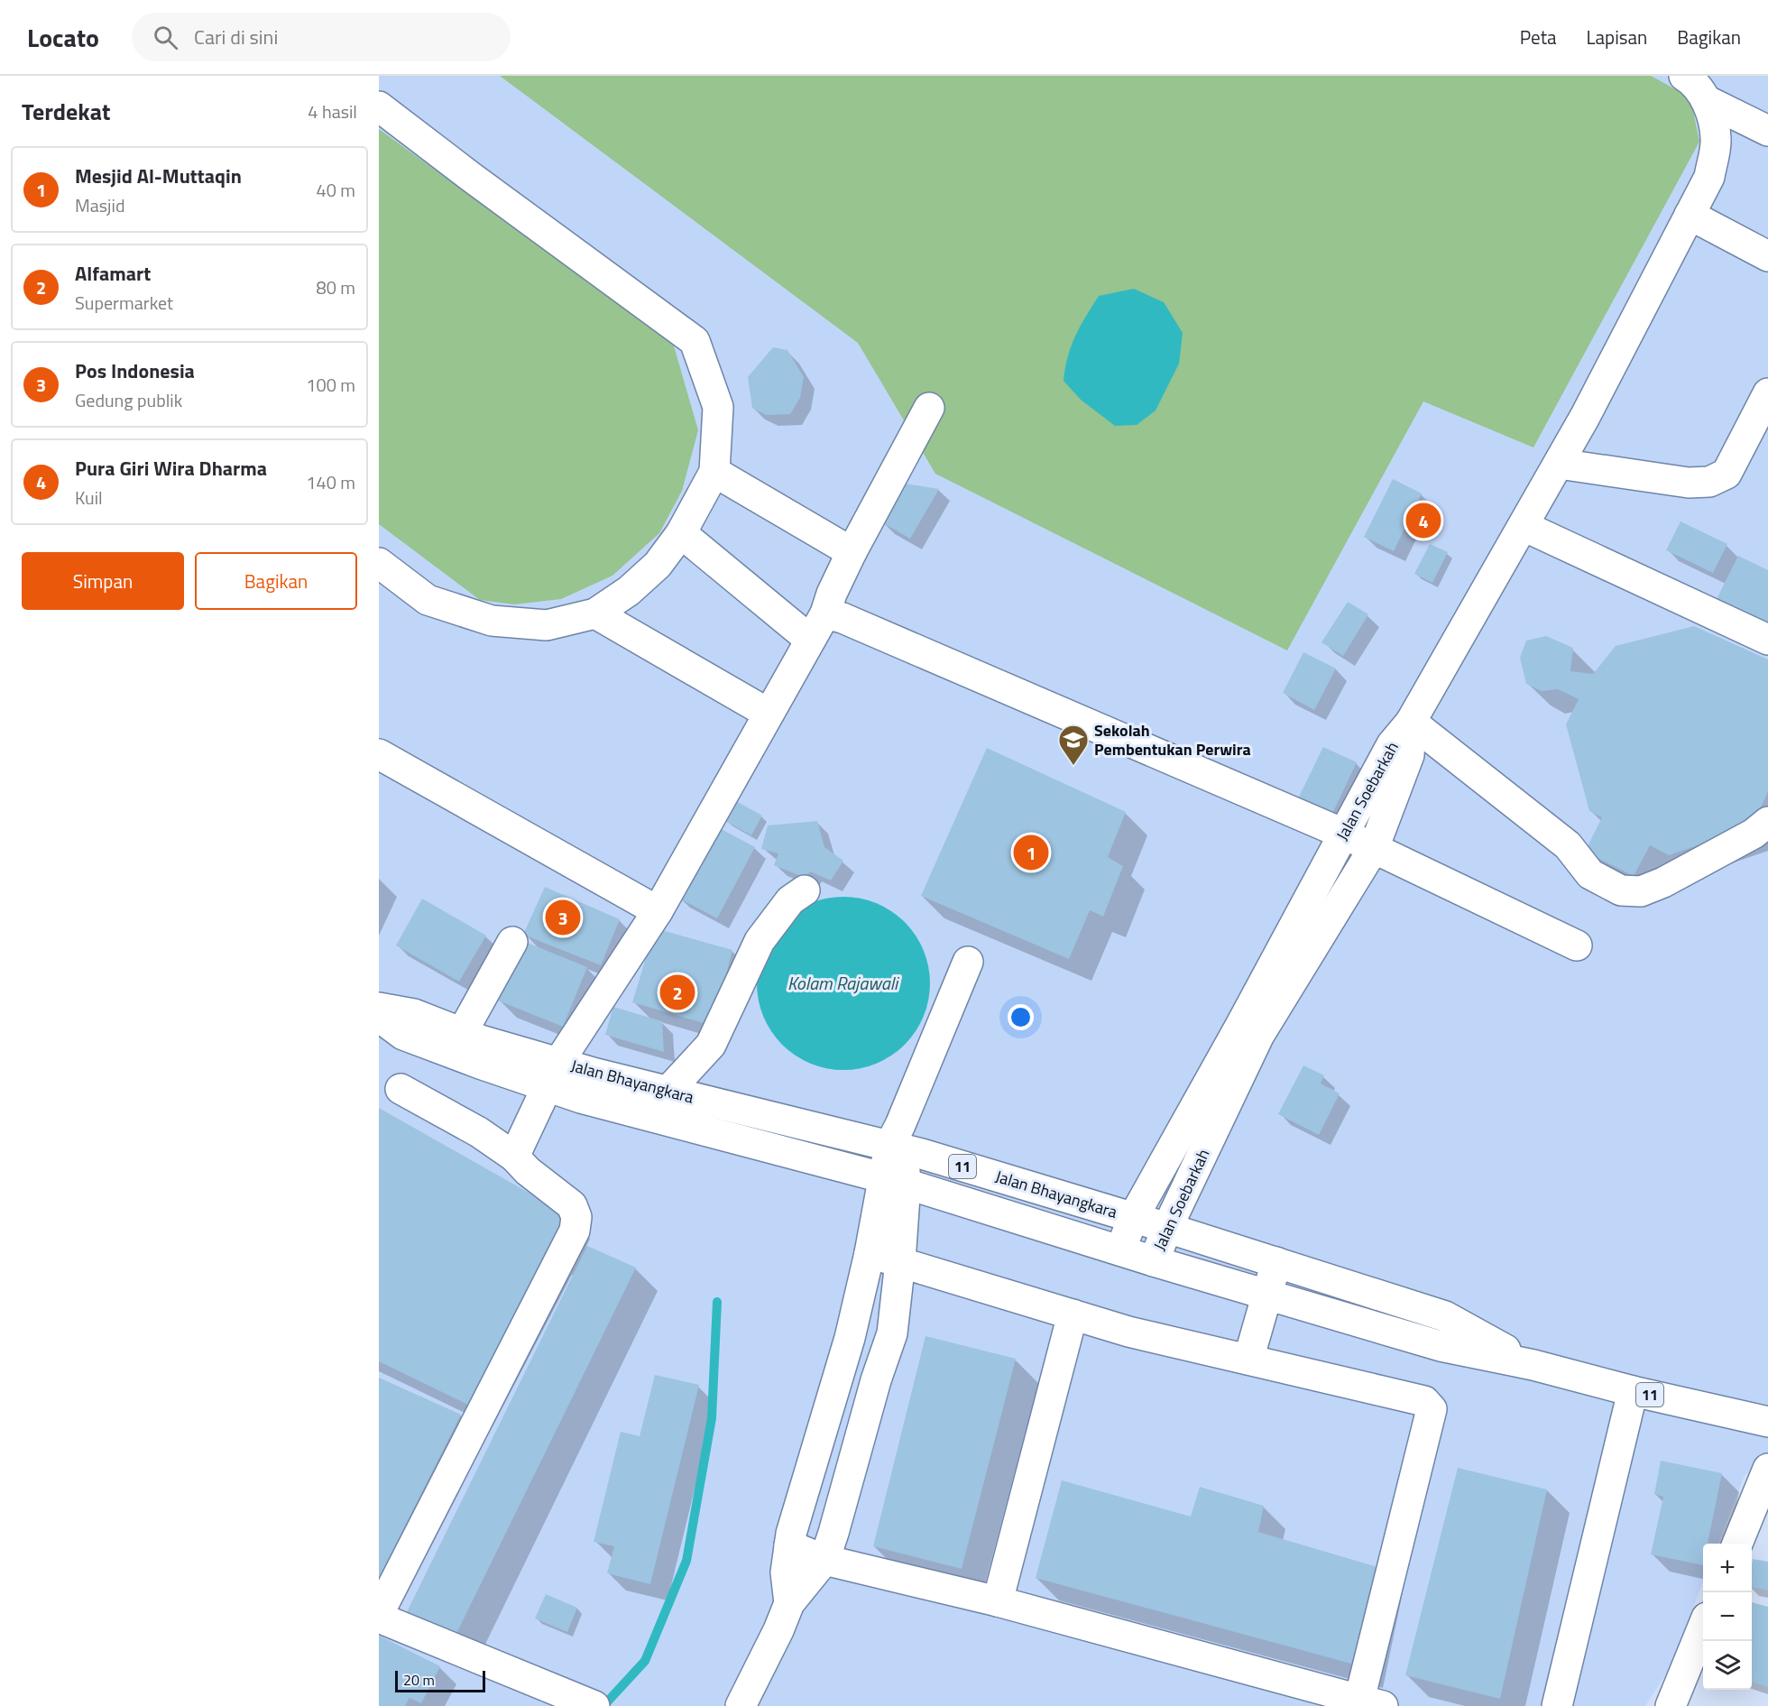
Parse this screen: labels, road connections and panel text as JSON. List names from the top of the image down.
{
  "streets": {
    "main road": ["Jalan Soebarkah", "Jalan Bhayangkara", "11"]
  },
  "crossings": [
    ["Jalan Soebarkah", "Jalan Bhayangkara"]
  ],
  "water": ["Kolam Rajawali"],
  "places": {
    "school or university": ["Sekolah Pembentukan Perwira"]
  },
  "scale_bar": "20 m",
  "page": {
    "header": "Locato",
    "search": "Cari di sini",
    "nav": ["Peta", "Lapisan", "Bagikan"],
    "heading": ["Terdekat", "4 hasil"],
    "list": [
      {
        "mark": "1",
        "name": "Mesjid Al-Muttaqin",
        "note": "Masjid",
        "value": "40 m"
      },
      {
        "mark": "2",
        "name": "Alfamart",
        "note": "Supermarket",
        "value": "80 m"
      },
      {
        "mark": "3",
        "name": "Pos Indonesia",
        "note": "Gedung publik",
        "value": "100 m"
      },
      {
        "mark": "4",
        "name": "Pura Giri Wira Dharma",
        "note": "Kuil",
        "value": "140 m"
      }
    ],
    "pins": [
      "4",
      "1",
      "3",
      "2"
    ],
    "buttons": ["Simpan", "Bagikan"],
    "map_buttons": ["+", "−"],
    "scale": "20 m"
  }
}
